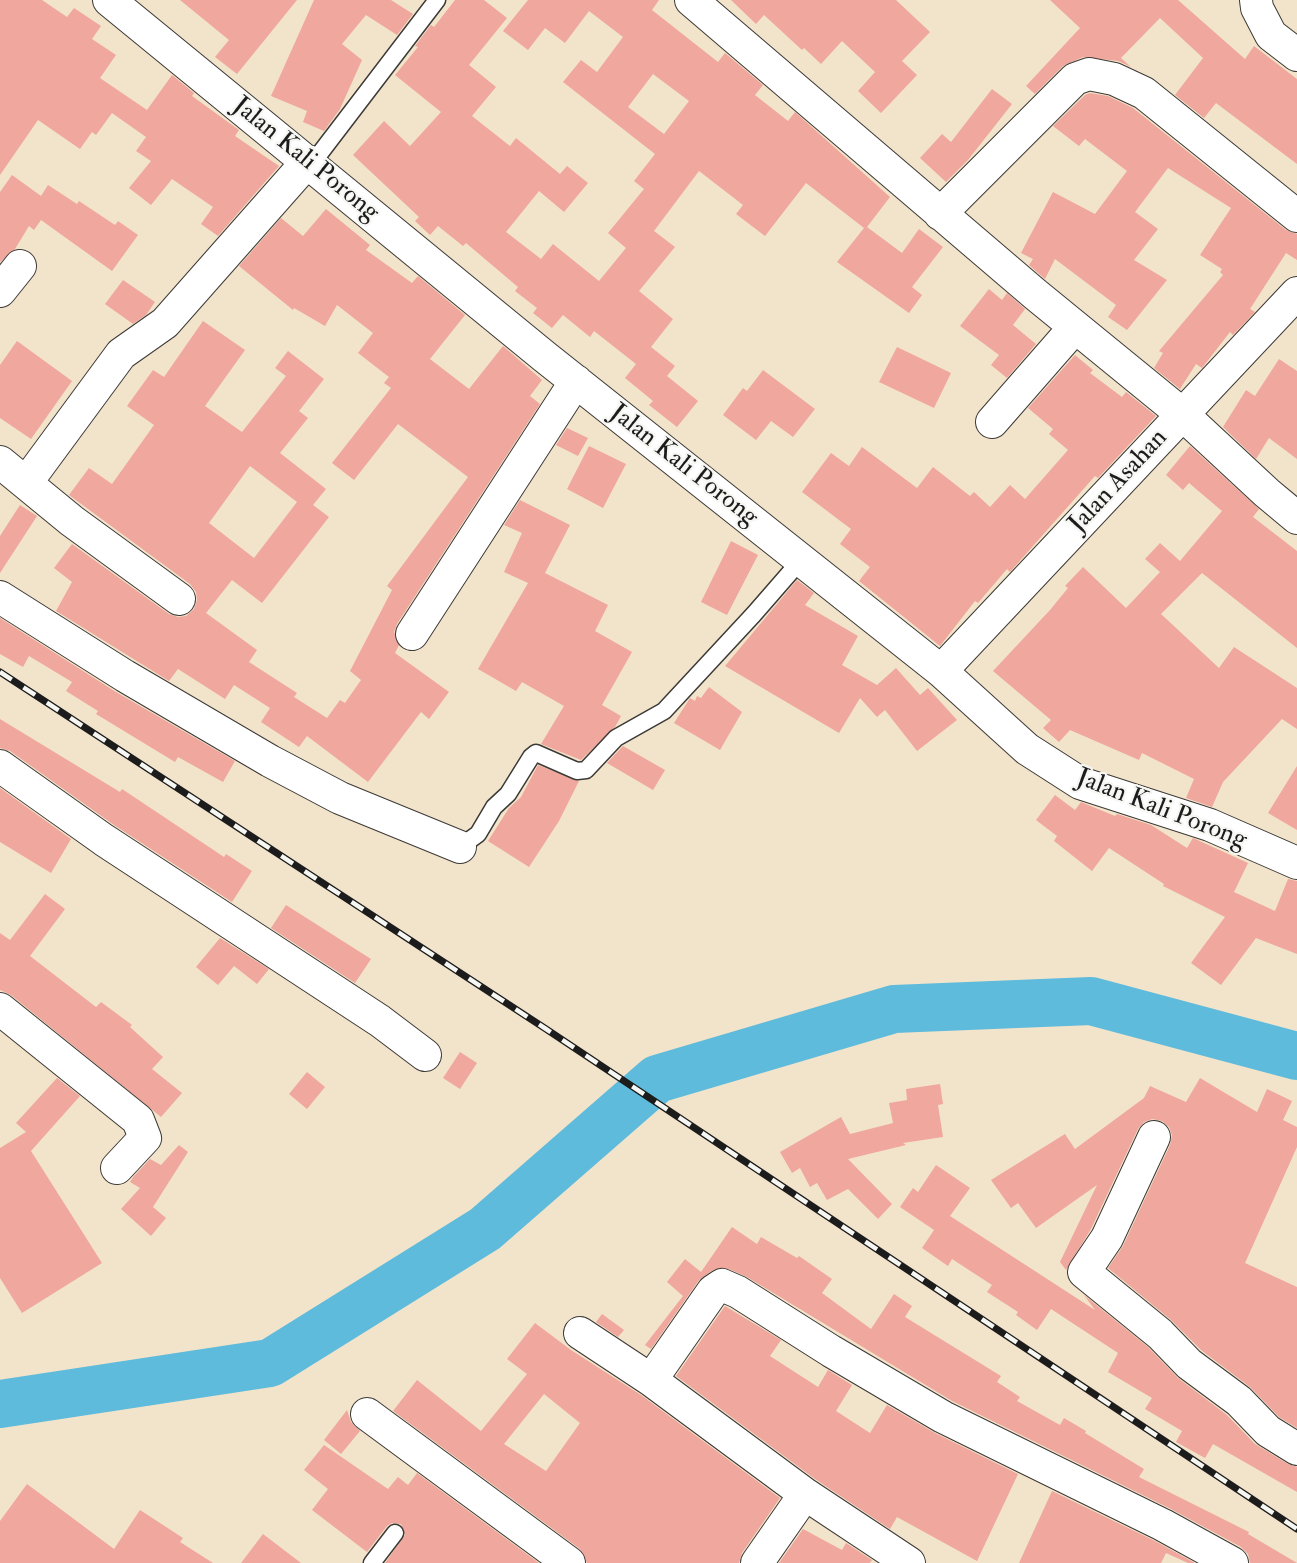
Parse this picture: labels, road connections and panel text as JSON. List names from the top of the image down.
{
  "streets": {
    "street": ["Jalan Kali Porong", "Jalan Asahan"]
  },
  "crossings": [
    ["Jalan Kali Porong", "Jalan Asahan"]
  ]
}
